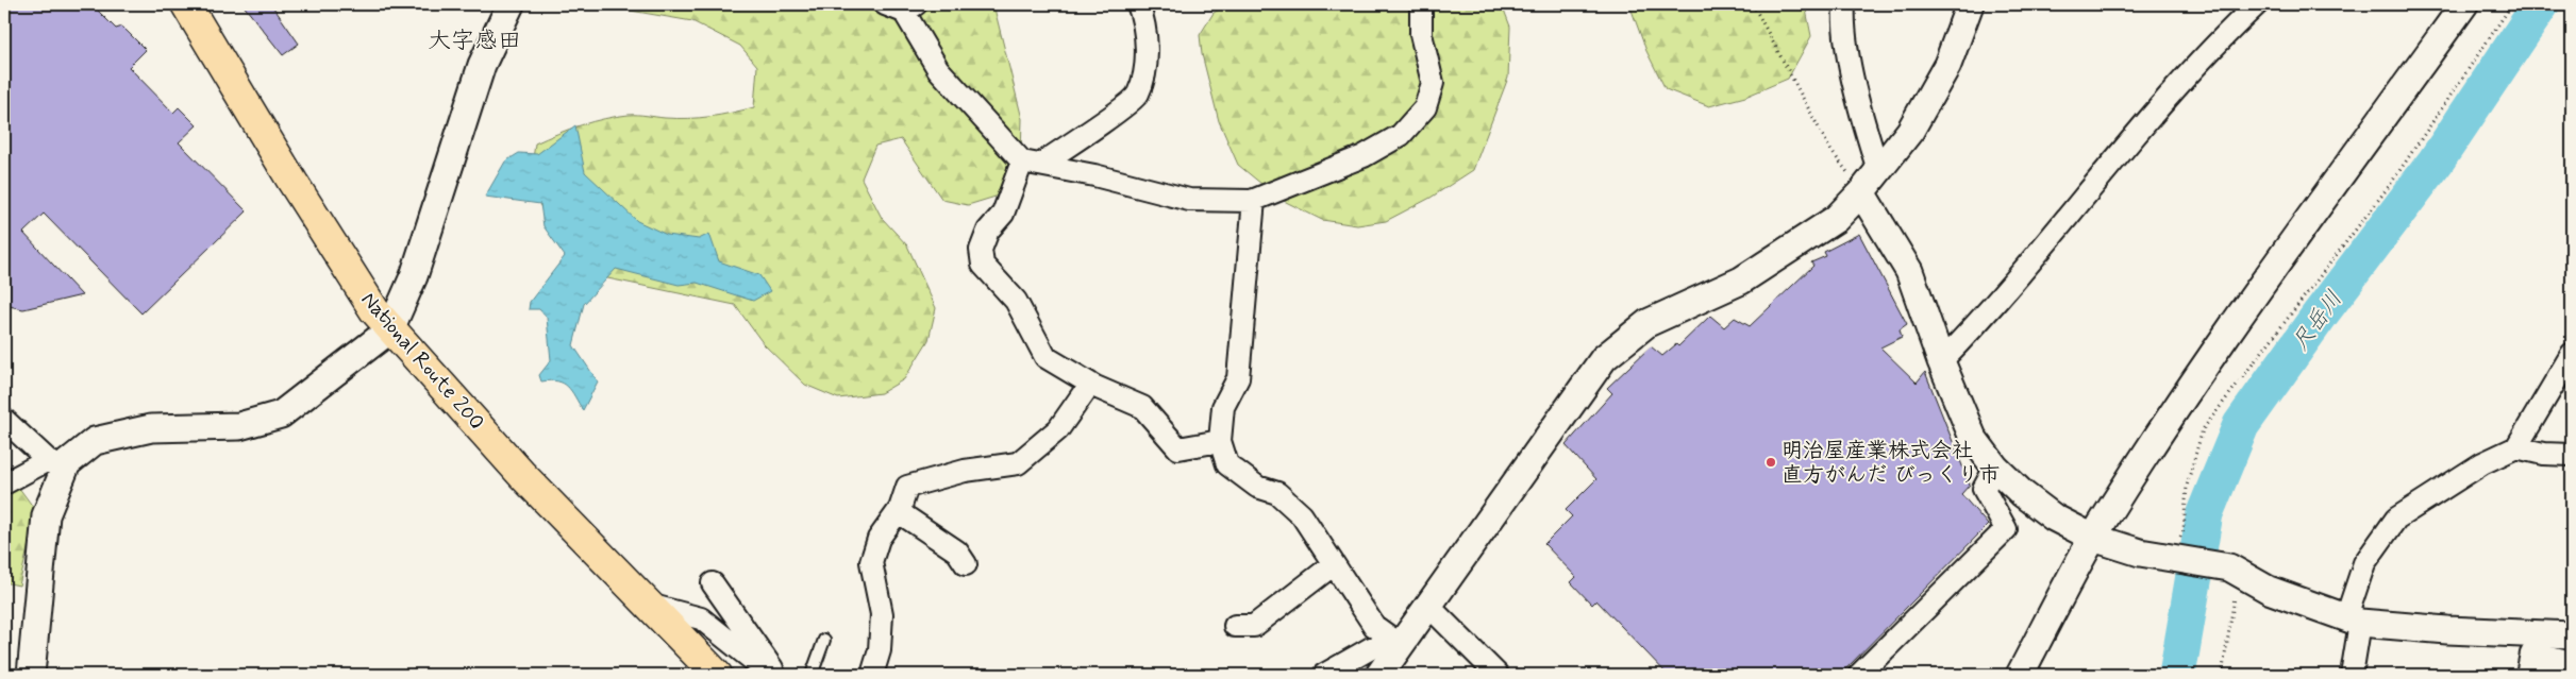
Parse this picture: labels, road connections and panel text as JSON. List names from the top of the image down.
{
  "streets": {
    "highway": ["National Route 200"]
  },
  "districts": ["大字感田"],
  "water": ["尺岳川"],
  "places": ["明治屋産業株式会社 直方がんだ びっくり市"]
}
